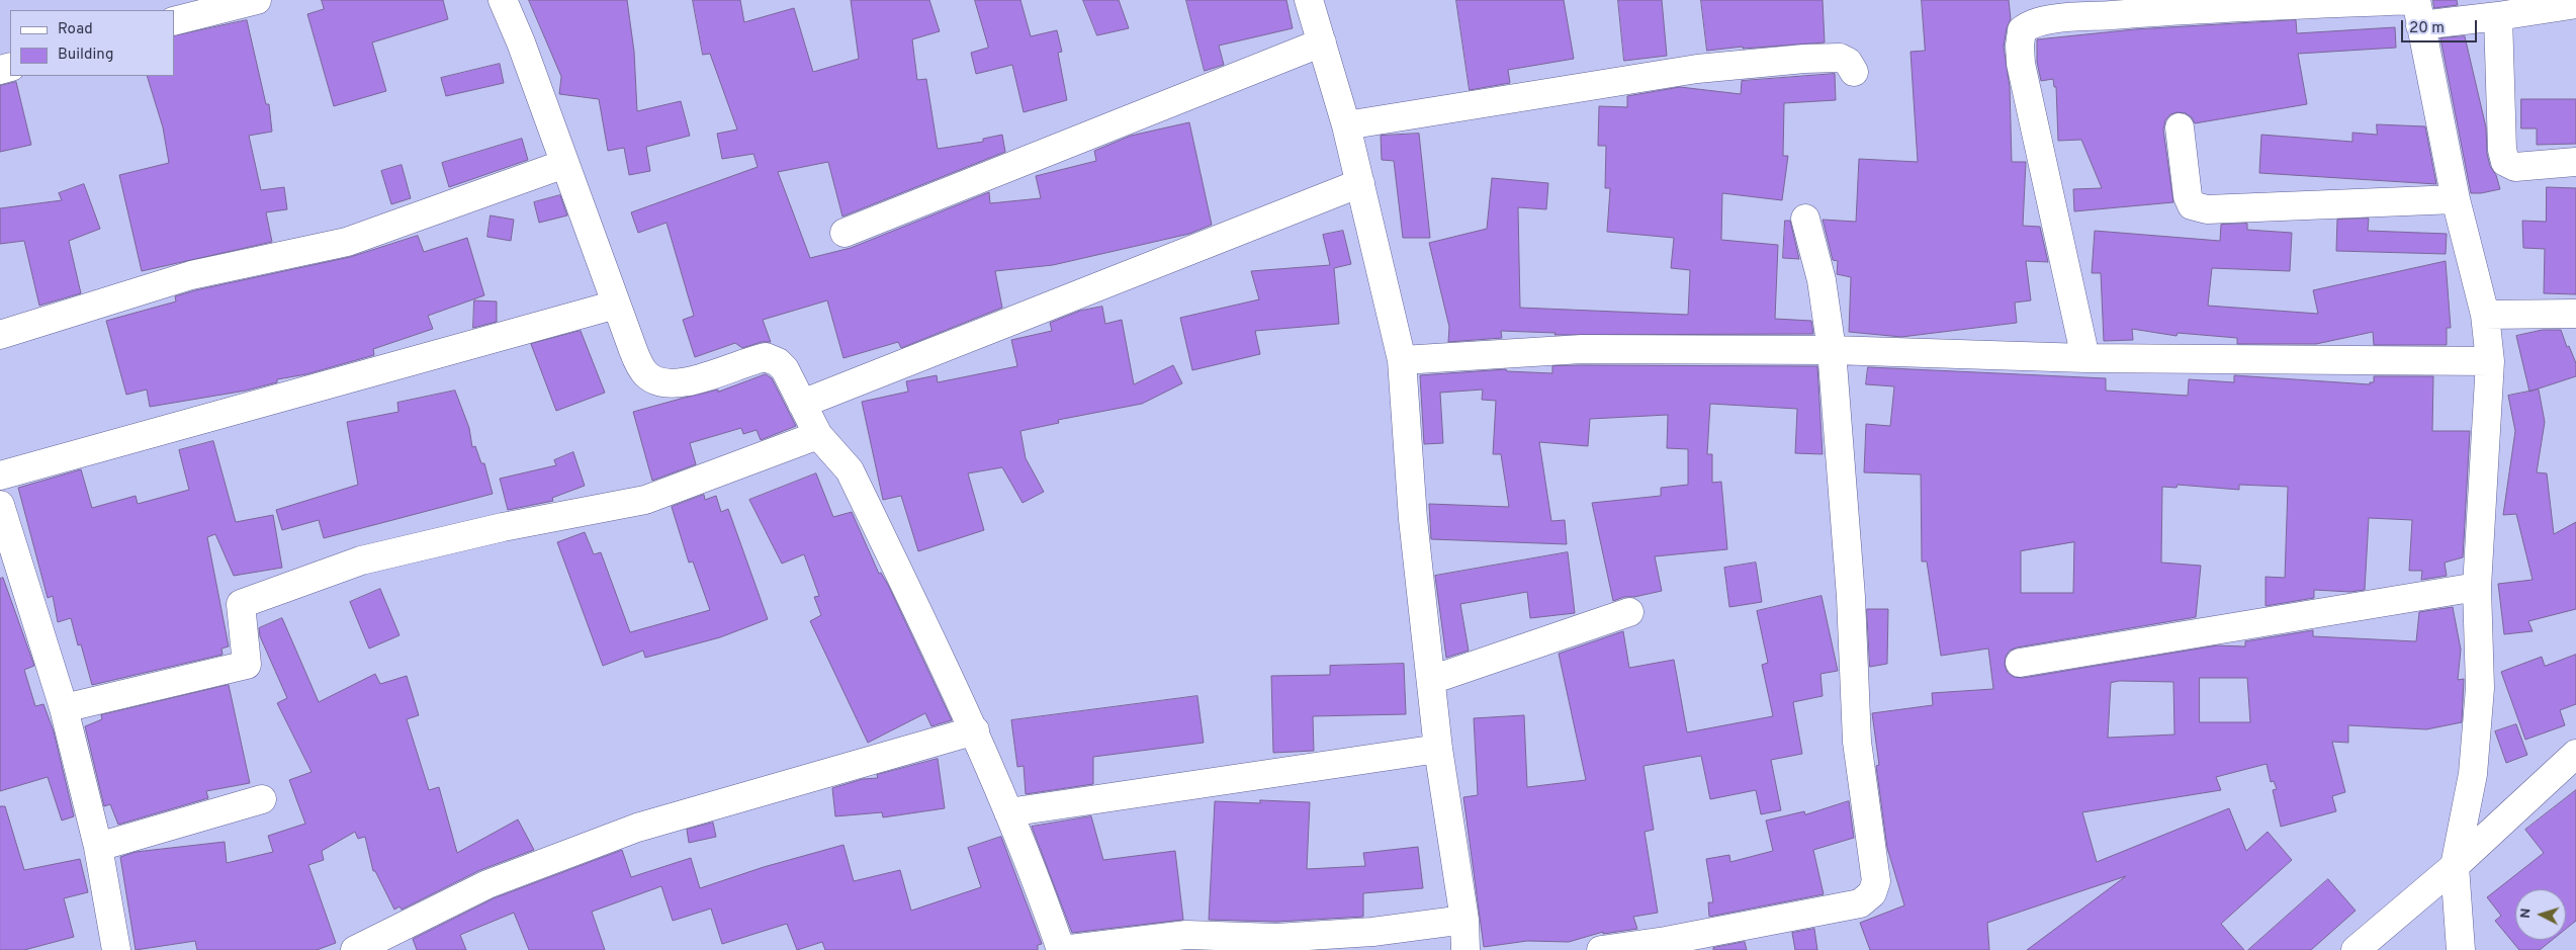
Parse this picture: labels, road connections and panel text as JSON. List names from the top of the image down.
{
  "legend": ["Road", "Building"],
  "scale_bar": "20 m",
  "north": "left"
}
